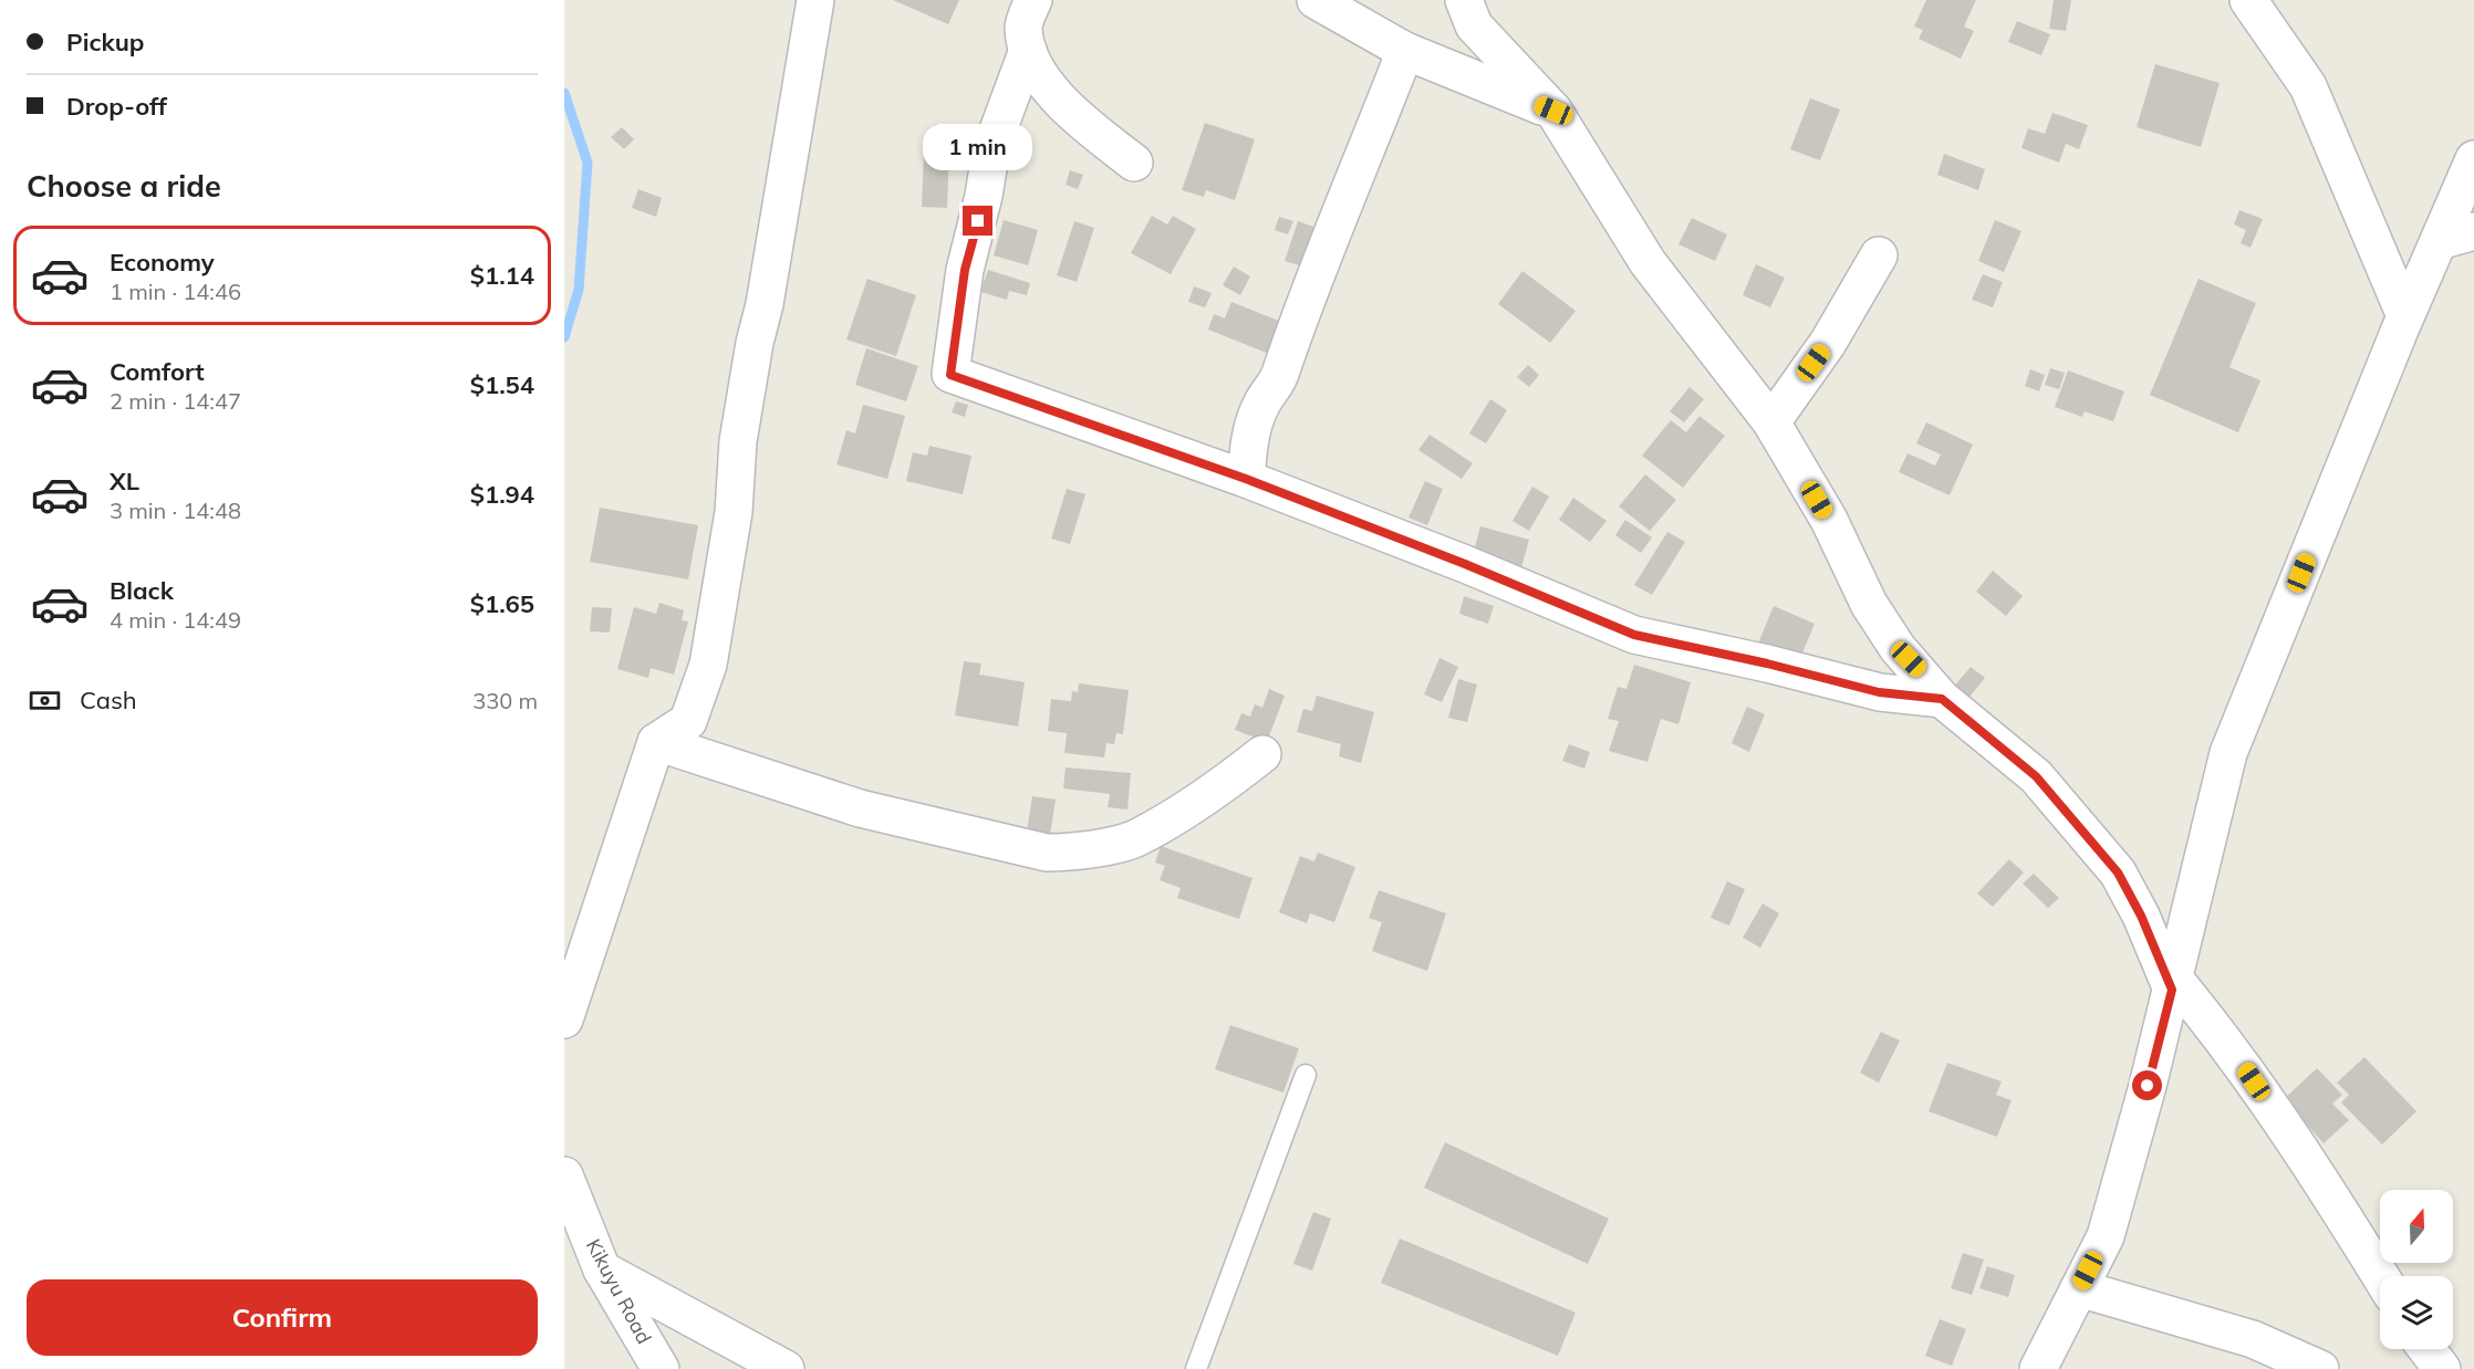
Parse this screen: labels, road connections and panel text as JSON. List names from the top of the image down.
{
  "streets": {
    "street": ["Kikuyu Road"]
  },
  "north": "top",
  "page": {
    "banner": ["Pickup", "Drop-off"],
    "bubble": "1 min",
    "heading": "Choose a ride",
    "list": [
      {
        "name": "Economy",
        "note": "1 min · 14:46",
        "value": "$1.14"
      },
      {
        "name": "Comfort",
        "note": "2 min · 14:47",
        "value": "$1.54"
      },
      {
        "name": "XL",
        "note": "3 min · 14:48",
        "value": "$1.94"
      },
      {
        "name": "Black",
        "note": "4 min · 14:49",
        "value": "$1.65"
      }
    ],
    "pay": ["Cash", "330 m"],
    "buttons": "Confirm"
  }
}
